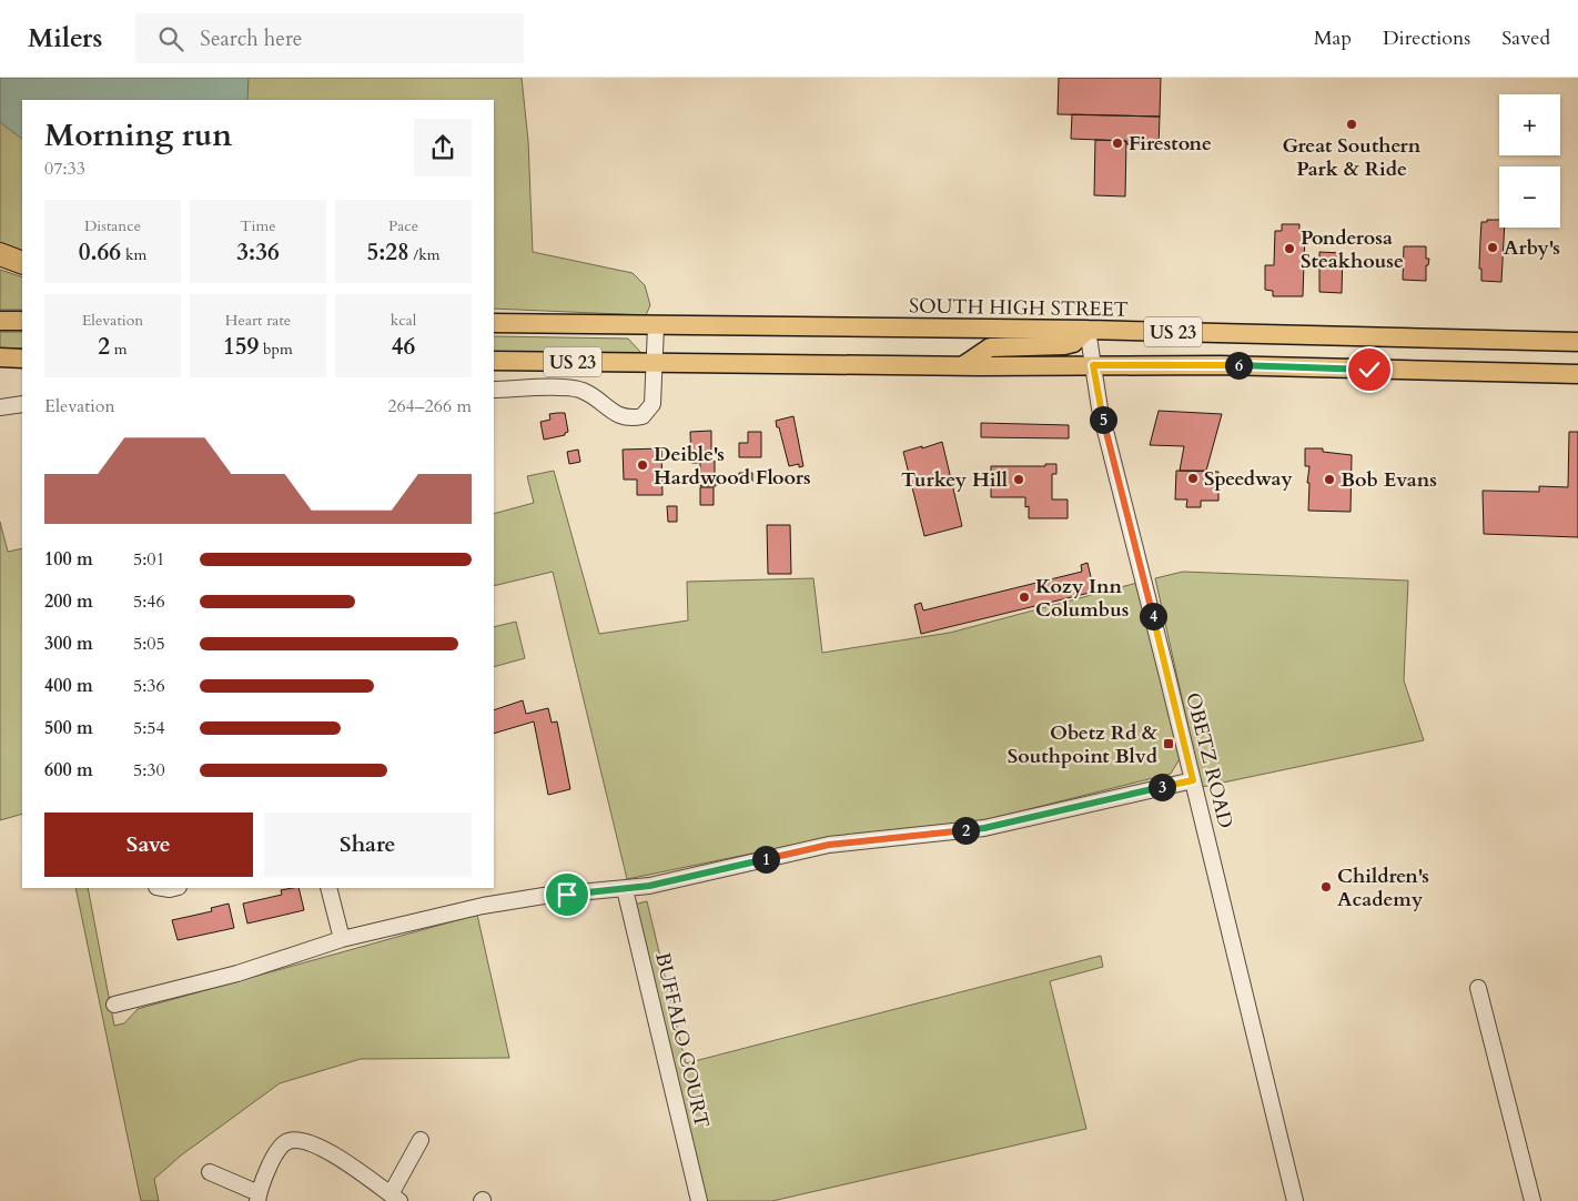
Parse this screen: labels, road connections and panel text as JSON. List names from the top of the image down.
{
  "streets": {
    "main road": ["SOUTH HIGH STREET", "US 23"],
    "street": ["OBETZ ROAD", "BUFFALO COURT"]
  },
  "crossings": [
    ["SOUTH HIGH STREET", "OBETZ ROAD"],
    ["US 23", "OBETZ ROAD"]
  ],
  "places": {
    "other": [
      "Great Southern Park & Ride",
      "Firestone",
      "Arby's",
      "Ponderosa Steakhouse",
      "Deible's Hardwood Floors",
      "Speedway",
      "Turkey Hill",
      "Bob Evans",
      "Kozy Inn Columbus",
      "Children's Academy"
    ],
    "transit": ["Obetz Rd & Southpoint Blvd"]
  },
  "page": {
    "header": "Milers",
    "search": "Search here",
    "nav": ["Map", "Directions", "Saved"],
    "map_buttons": ["+", "−"],
    "heading": ["Morning run", "07:33"],
    "stats": [
      ["Distance", "0.66 km"],
      ["Time", "3:36"],
      ["Pace", "5:28 /km"],
      ["Elevation", "2 m"],
      ["Heart rate", "159 bpm"],
      ["kcal", "46"]
    ],
    "pins": [
      "6",
      "5",
      "4",
      "3",
      "2",
      "1"
    ],
    "chart": ["Elevation", "264–266 m"],
    "list": [
      {
        "name": "100 m",
        "note": "5:01"
      },
      {
        "name": "200 m",
        "note": "5:46"
      },
      {
        "name": "300 m",
        "note": "5:05"
      },
      {
        "name": "400 m",
        "note": "5:36"
      },
      {
        "name": "500 m",
        "note": "5:54"
      },
      {
        "name": "600 m",
        "note": "5:30"
      }
    ],
    "buttons": ["Save", "Share"]
  }
}
